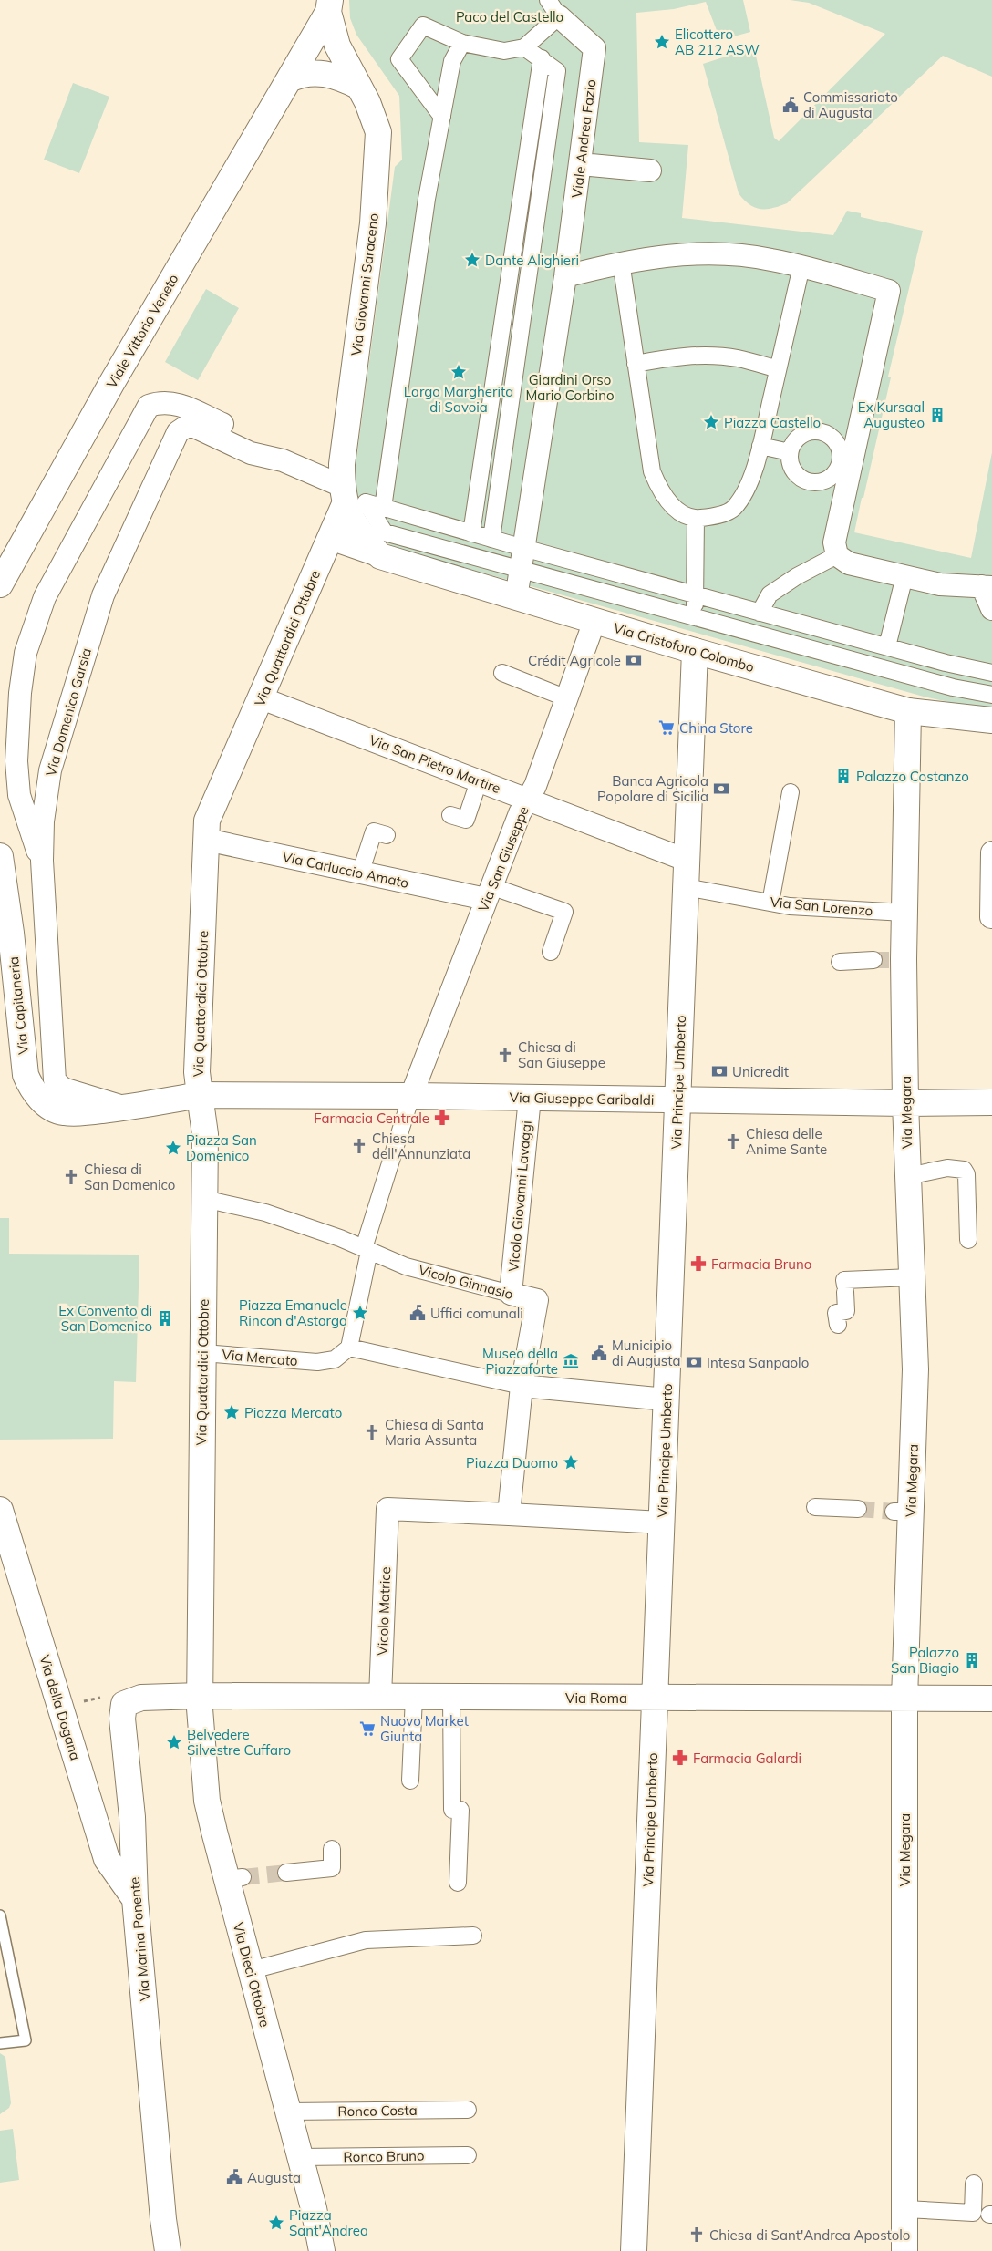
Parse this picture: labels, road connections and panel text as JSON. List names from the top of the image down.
{
  "streets": {
    "street": [
      "Viale Andrea Fazio",
      "Via Giovanni Saraceno",
      "Viale Vittorio Veneto",
      "Via Quattordici Ottobre",
      "Via Cristoforo Colombo",
      "Via Domenico Garsia",
      "Via San Pietro Martire",
      "Via San Giuseppe",
      "Via Carluccio Amato",
      "Via San Lorenzo",
      "Via Capitaneria",
      "Via Principe Umberto",
      "Via Giuseppe Garibaldi",
      "Via Megara",
      "Vicolo Giovanni Lavaggi",
      "Vicolo Ginnasio",
      "Via Mercato",
      "Vicolo Matrice",
      "Via Roma",
      "Via della Dogana",
      "Via Marina Ponente",
      "Via Dieci Ottobre",
      "Ronco Costa",
      "Ronco Bruno"
    ]
  },
  "crossings": [
    ["Viale Andrea Fazio", "Via Cristoforo Colombo"],
    ["Via Giovanni Saraceno", "Viale Vittorio Veneto"],
    ["Via Giovanni Saraceno", "Via Quattordici Ottobre"],
    ["Via Quattordici Ottobre", "Via San Pietro Martire"],
    ["Via Quattordici Ottobre", "Via Carluccio Amato"],
    ["Via Quattordici Ottobre", "Via Giuseppe Garibaldi"],
    ["Via Quattordici Ottobre", "Vicolo Ginnasio"],
    ["Via Quattordici Ottobre", "Via Mercato"],
    ["Via Quattordici Ottobre", "Via Roma"],
    ["Via Quattordici Ottobre", "Via Marina Ponente"],
    ["Via Quattordici Ottobre", "Via Dieci Ottobre"],
    ["Via Cristoforo Colombo", "Via San Giuseppe"],
    ["Via Cristoforo Colombo", "Via Principe Umberto"],
    ["Via Cristoforo Colombo", "Via Megara"],
    ["Via Domenico Garsia", "Via Capitaneria"],
    ["Via Domenico Garsia", "Via Giuseppe Garibaldi"],
    ["Via San Pietro Martire", "Via San Giuseppe"],
    ["Via San Pietro Martire", "Via Principe Umberto"],
    ["Via San Giuseppe", "Via Carluccio Amato"],
    ["Via San Giuseppe", "Via Giuseppe Garibaldi"],
    ["Via San Lorenzo", "Via Principe Umberto"],
    ["Via San Lorenzo", "Via Megara"],
    ["Via Capitaneria", "Via Giuseppe Garibaldi"],
    ["Via Principe Umberto", "Via Giuseppe Garibaldi"],
    ["Via Principe Umberto", "Via Roma"],
    ["Via Giuseppe Garibaldi", "Via Megara"],
    ["Via Giuseppe Garibaldi", "Vicolo Giovanni Lavaggi"],
    ["Via Megara", "Via Roma"],
    ["Vicolo Giovanni Lavaggi", "Vicolo Ginnasio"],
    ["Vicolo Matrice", "Via Roma"],
    ["Via Roma", "Via Marina Ponente"],
    ["Via Roma", "Via Dieci Ottobre"],
    ["Via della Dogana", "Via Marina Ponente"],
    ["Via Marina Ponente", "Via Dieci Ottobre"],
    ["Via Dieci Ottobre", "Ronco Costa"],
    ["Via Dieci Ottobre", "Ronco Bruno"]
  ],
  "parks": ["Paco del Castello", "Giardini Orso Mario Corbino"],
  "places": {
    "place": [
      "Elicottero AB 212 ASW",
      "Dante Alighieri",
      "Largo Margherita di Savoia",
      "Piazza Castello",
      "Piazza San Domenico",
      "Piazza Emanuele Rincon d'Astorga",
      "Piazza Mercato",
      "Piazza Duomo",
      "Belvedere Silvestre Cuffaro",
      "Piazza Sant'Andrea"
    ],
    "public building": [
      "Commissariato di Augusta",
      "Uffici comunali",
      "Municipio di Augusta",
      "Augusta"
    ],
    "building": [
      "Ex Kursaal Augusteo",
      "Palazzo Costanzo",
      "Ex Convento di San Domenico",
      "Palazzo San Biagio"
    ],
    "bank": [
      "Crédit Agricole",
      "Banca Agricola Popolare di Sicilia",
      "Unicredit",
      "Intesa Sanpaolo"
    ],
    "supermarket": ["China Store", "Nuovo Market Giunta"],
    "church": [
      "Chiesa di San Giuseppe",
      "Chiesa delle Anime Sante",
      "Chiesa dell'Annunziata",
      "Chiesa di San Domenico",
      "Chiesa di Santa Maria Assunta",
      "Chiesa di Sant'Andrea Apostolo"
    ],
    "pharmacy": ["Farmacia Centrale", "Farmacia Bruno", "Farmacia Galardi"],
    "museum": ["Museo della Piazzaforte"]
  }
}
